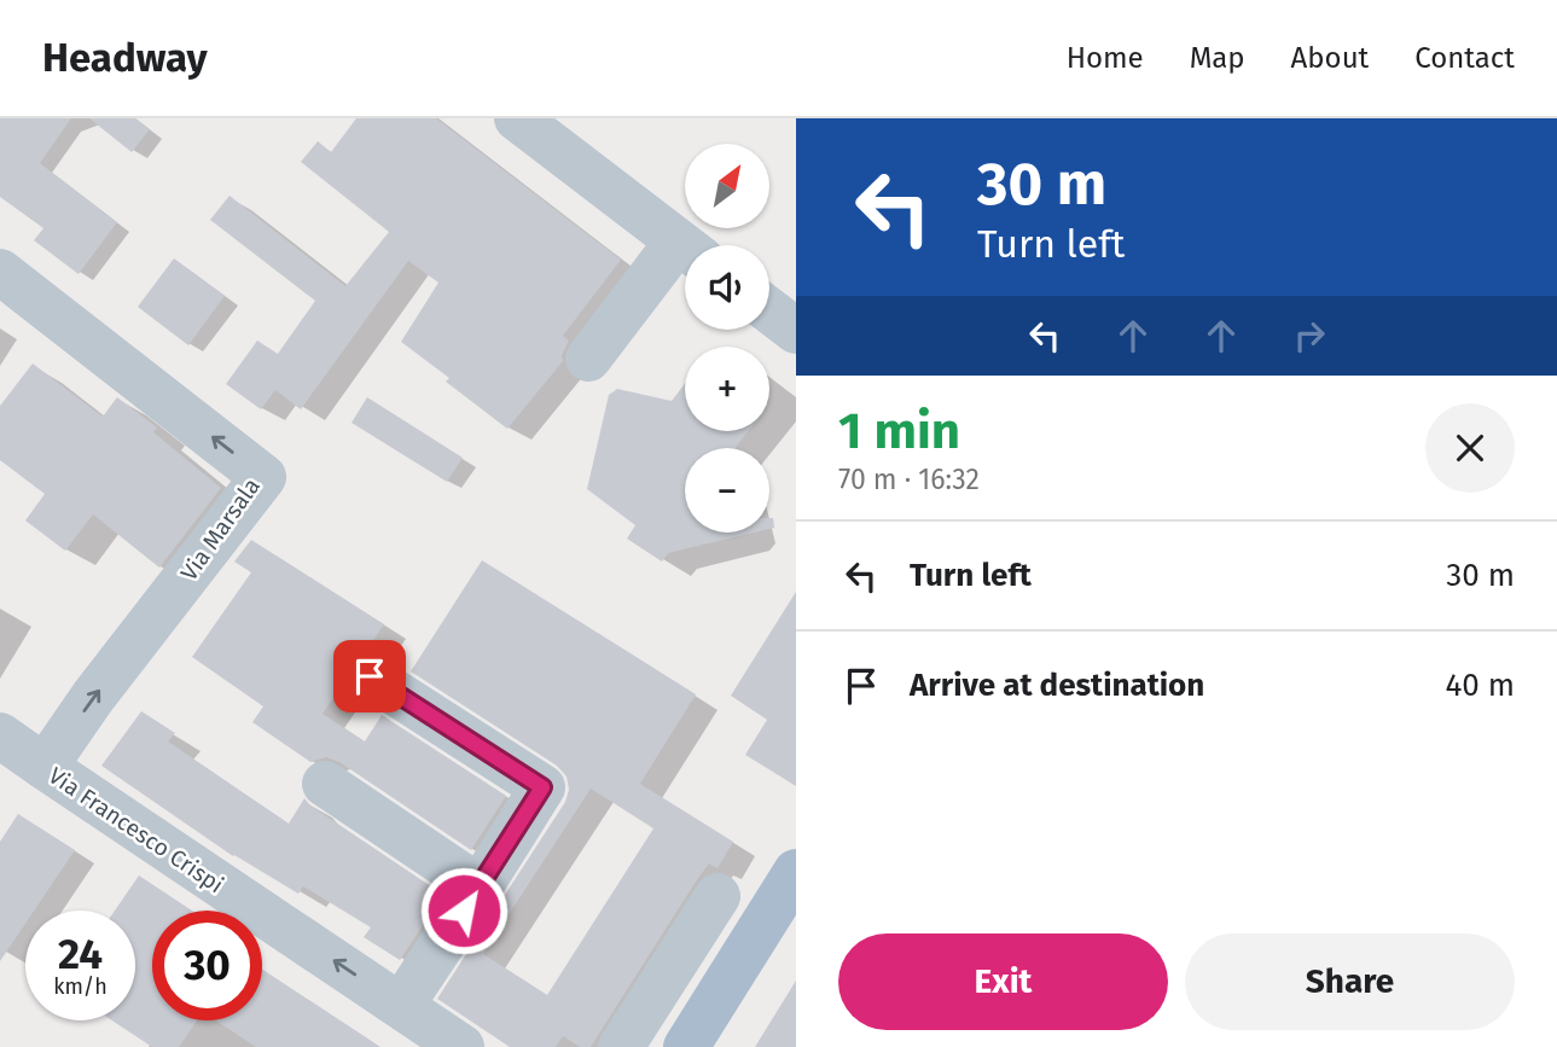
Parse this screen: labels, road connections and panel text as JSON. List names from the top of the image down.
{
  "streets": {
    "street": ["Via Marsala", "Via Francesco Crispi"]
  },
  "crossings": [
    ["Via Marsala", "Via Francesco Crispi"]
  ],
  "north": "top right",
  "page": {
    "header": "Headway",
    "nav": [
      "Home",
      "Map",
      "About",
      "Contact"
    ],
    "turn": ["30 m", "Turn left"],
    "map_buttons": ["+", "−"],
    "heading": ["1 min", "70 m · 16:32"],
    "list": [
      {
        "name": "Turn left",
        "value": "30 m"
      },
      {
        "name": "Arrive at destination",
        "value": "40 m"
      }
    ],
    "speed": "24 km/h",
    "limit": "30",
    "buttons": ["Exit", "Share"]
  }
}
